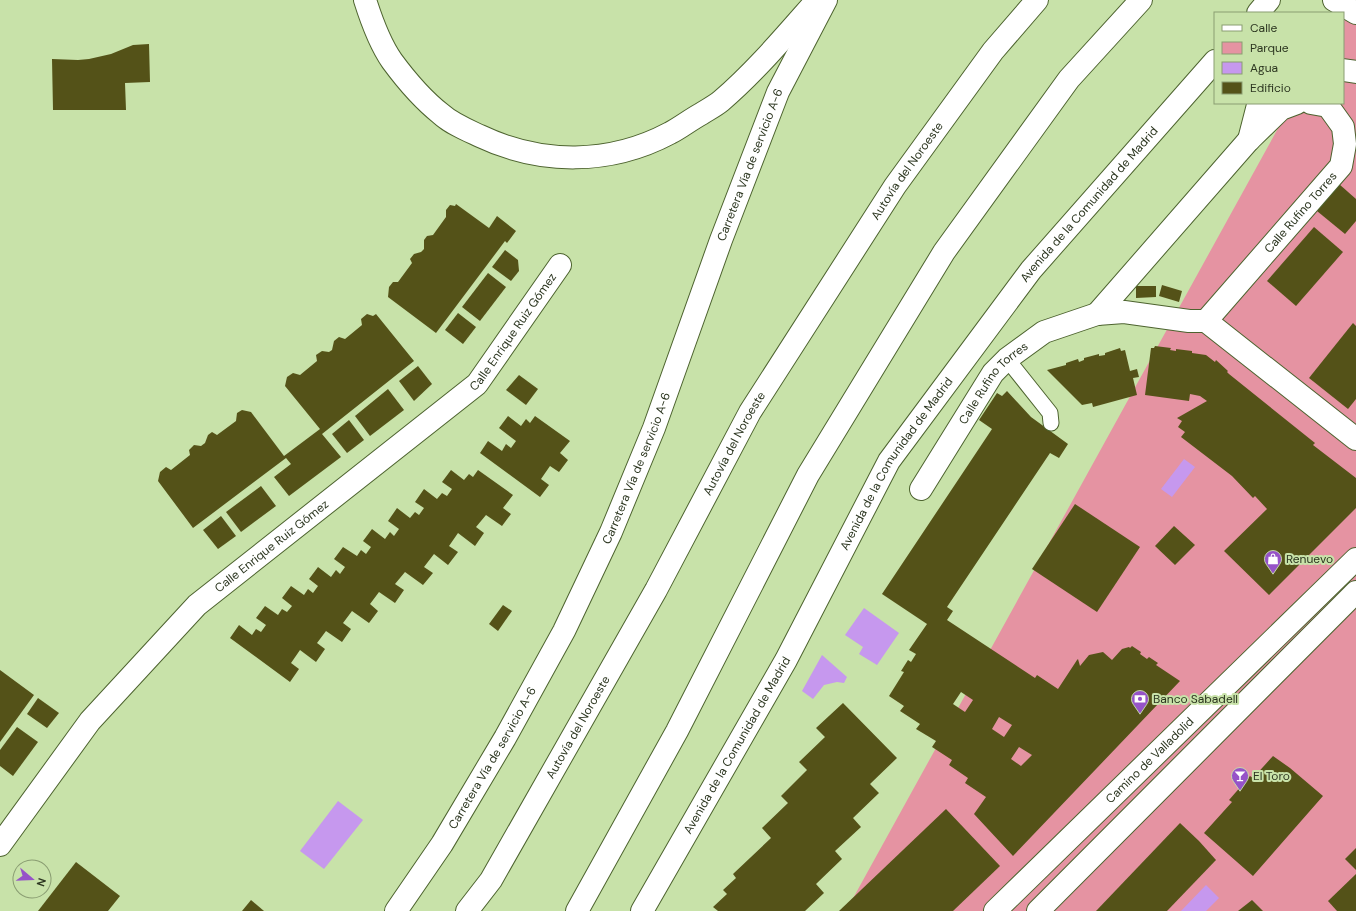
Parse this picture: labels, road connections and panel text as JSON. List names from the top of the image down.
{
  "streets": {
    "main road": [
      "Carretera Vía de servicio A-6",
      "Autovía del Noroeste",
      "Avenida de la Comunidad de Madrid",
      "Calle Rufino Torres",
      "Calle Enrique Ruiz Gómez",
      "Camino de Valladolid"
    ]
  },
  "places": {
    "shop": ["Renuevo"],
    "bank": ["Banco Sabadell"],
    "bar": ["El Toro"]
  },
  "legend": [
    "Calle",
    "Parque",
    "Agua",
    "Edificio"
  ],
  "north": "right"
}
